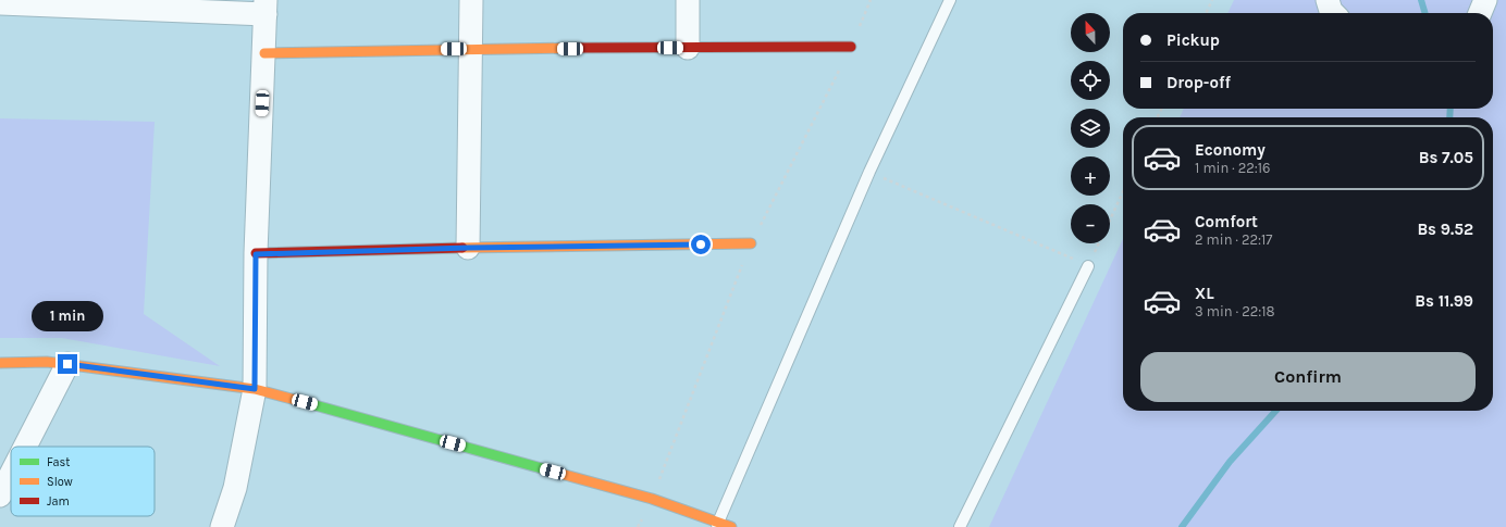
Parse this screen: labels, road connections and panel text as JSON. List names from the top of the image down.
{
  "legend": ["Fast", "Slow", "Jam"],
  "north": "top",
  "page": {
    "map_buttons": ["+", "−"],
    "banner": ["Pickup", "Drop-off"],
    "list": [
      {
        "name": "Economy",
        "note": "1 min · 22:16",
        "value": "Bs 7.05"
      },
      {
        "name": "Comfort",
        "note": "2 min · 22:17",
        "value": "Bs 9.52"
      },
      {
        "name": "XL",
        "note": "3 min · 22:18",
        "value": "Bs 11.99"
      }
    ],
    "bubble": "1 min",
    "buttons": "Confirm"
  }
}
